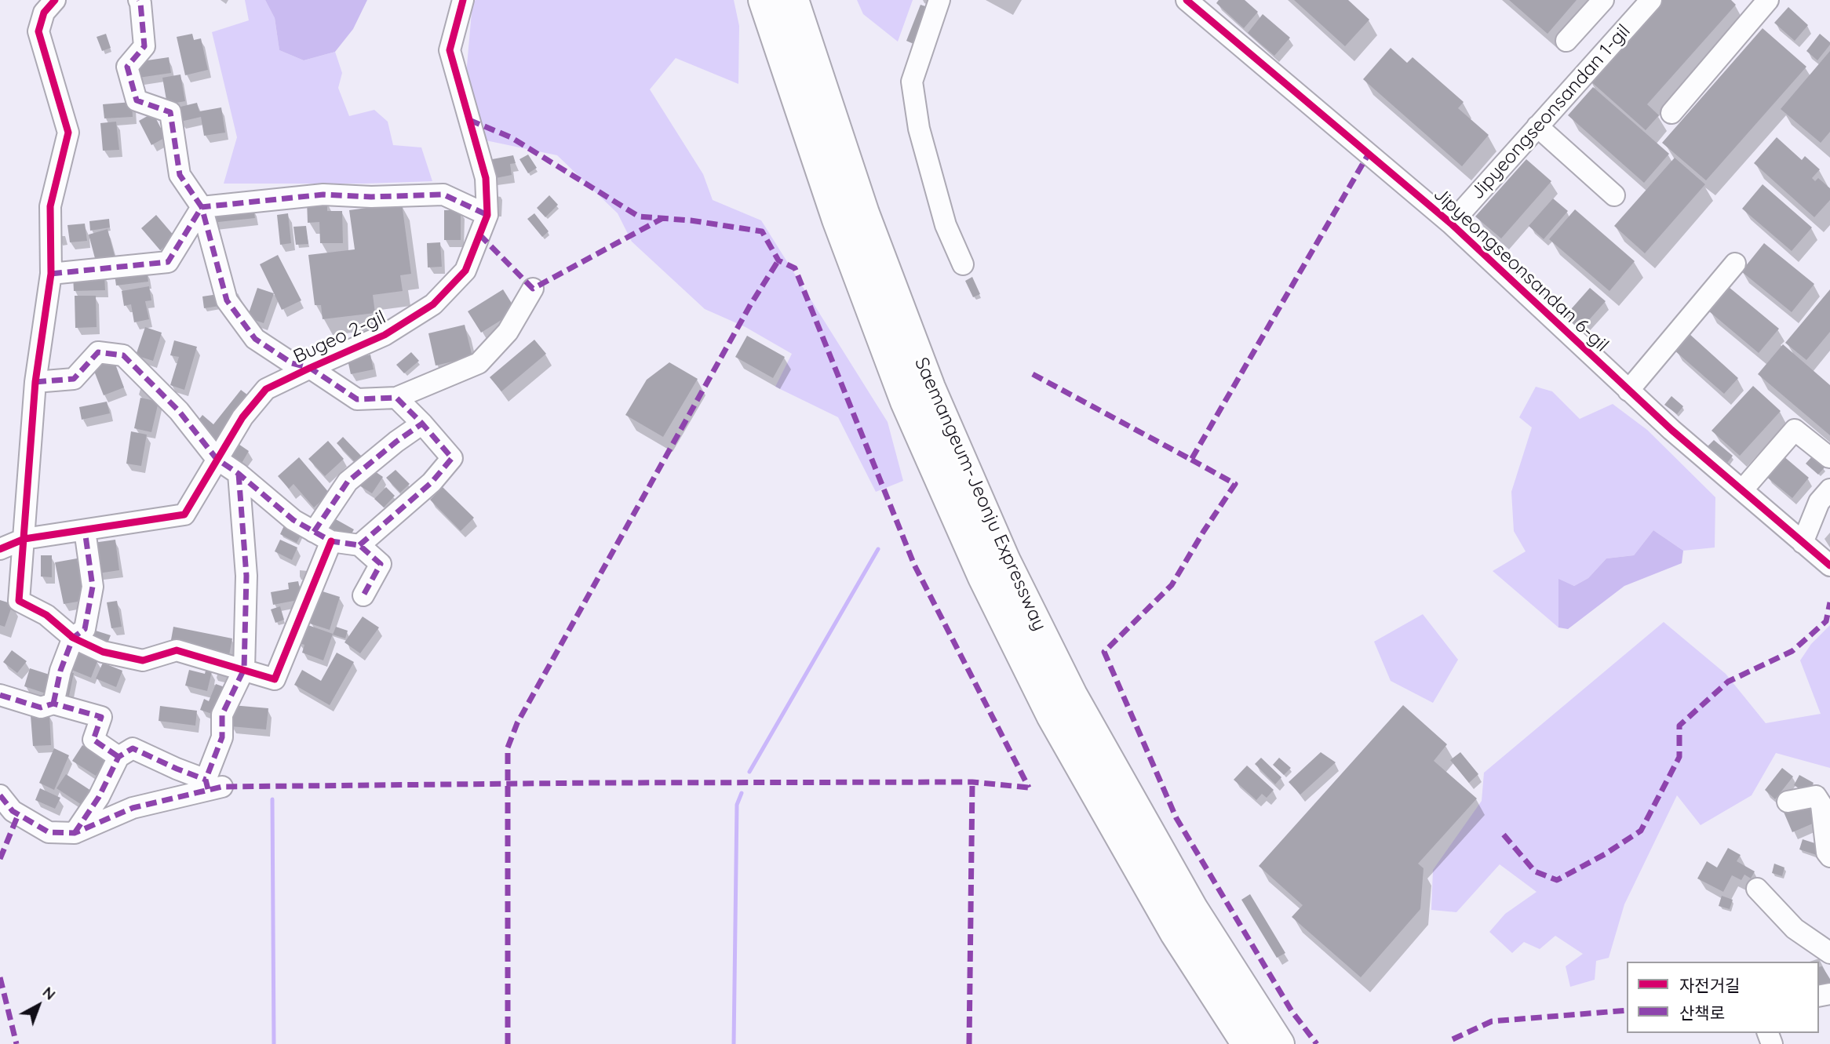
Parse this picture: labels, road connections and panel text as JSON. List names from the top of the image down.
{
  "streets": {
    "highway": ["Saemangeum-Jeonju Expressway"],
    "street": ["Jipyeongseonsandan 1-gil", "Jipyeongseonsandan 6-gil", "Bugeo 2-gil"]
  },
  "crossings": [
    ["Jipyeongseonsandan 1-gil", "Jipyeongseonsandan 6-gil"]
  ],
  "legend": ["자전거길", "산책로"],
  "north": "top right"
}
